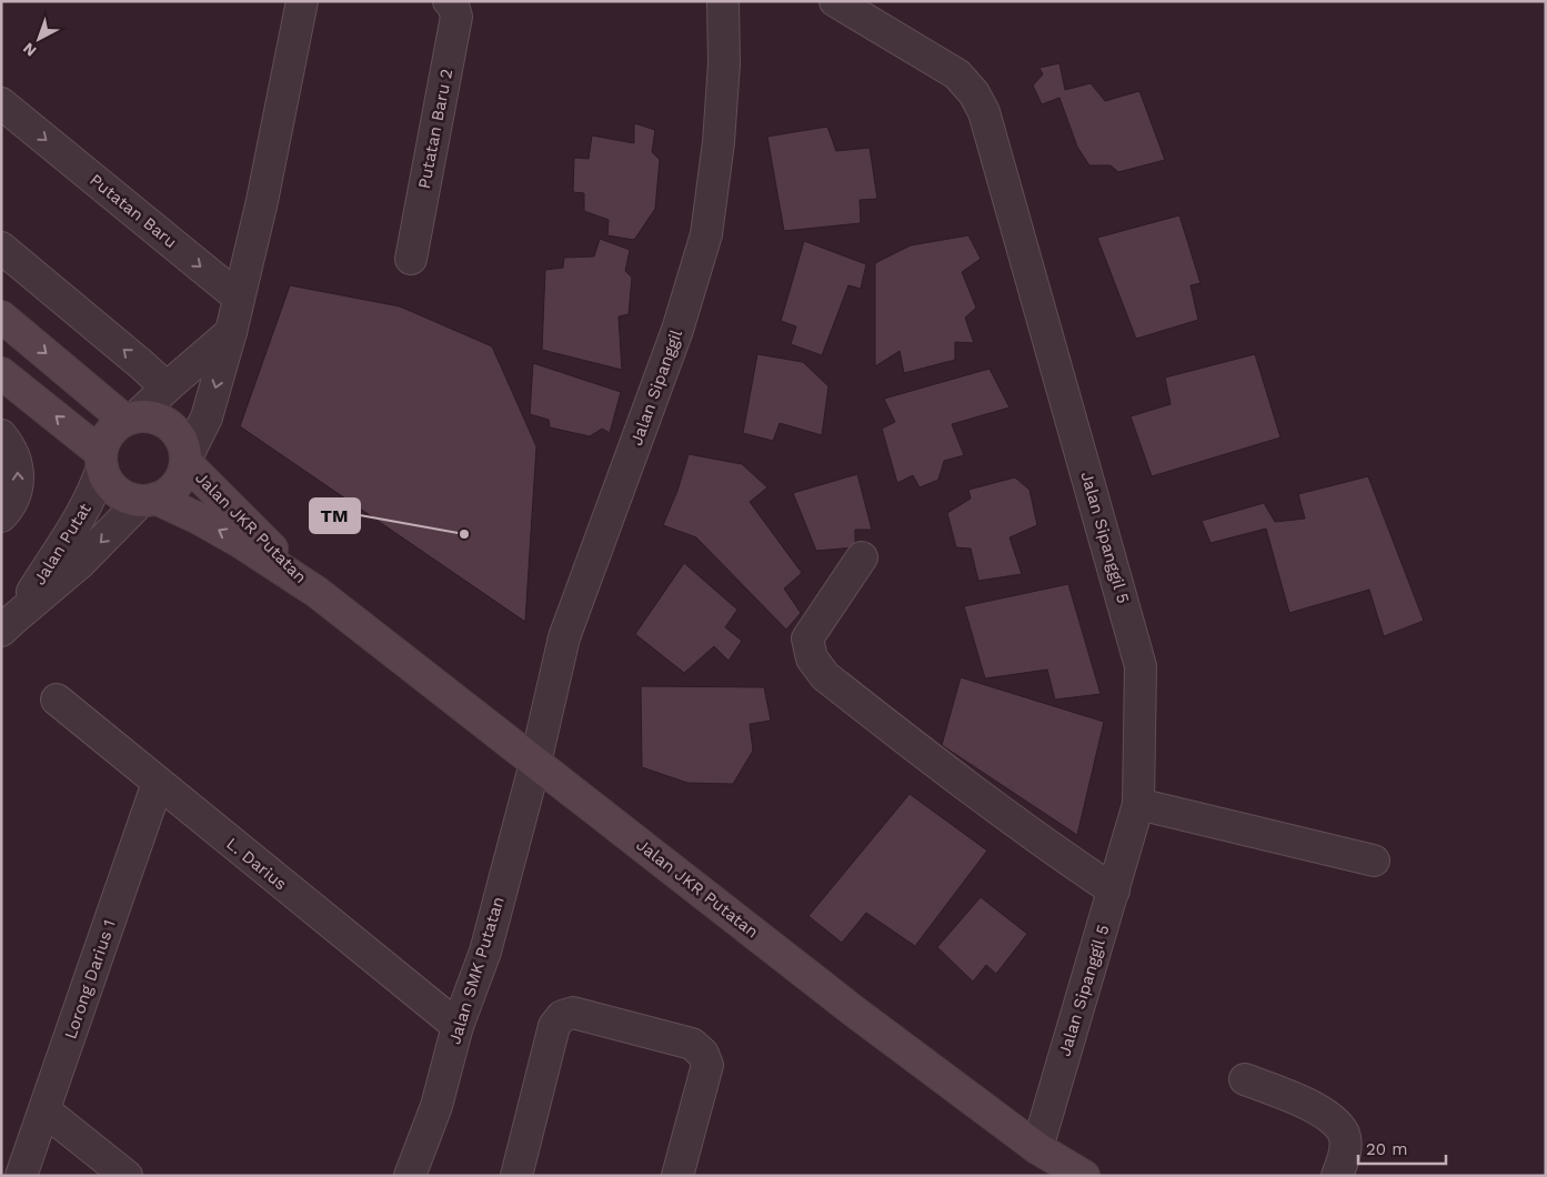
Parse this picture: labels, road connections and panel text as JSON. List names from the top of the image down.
{
  "streets": {
    "street": [
      "Putatan Baru 2",
      "Putatan Baru",
      "Jalan Sipanggil",
      "Jalan JKR Putatan",
      "Jalan Sipanggil 5",
      "Jalan Putat",
      "L. Darius",
      "Jalan SMK Putatan",
      "Lorong Darius 1"
    ]
  },
  "crossings": [
    ["Jalan Sipanggil", "Jalan JKR Putatan"],
    ["Jalan Sipanggil", "Jalan SMK Putatan"],
    ["Jalan JKR Putatan", "Jalan Sipanggil 5"],
    ["Jalan JKR Putatan", "Jalan Putat"],
    ["Jalan JKR Putatan", "Jalan SMK Putatan"],
    ["L. Darius", "Jalan SMK Putatan"],
    ["L. Darius", "Lorong Darius 1"]
  ],
  "places": ["TM"],
  "scale_bar": "20 m",
  "north": "bottom left"
}
